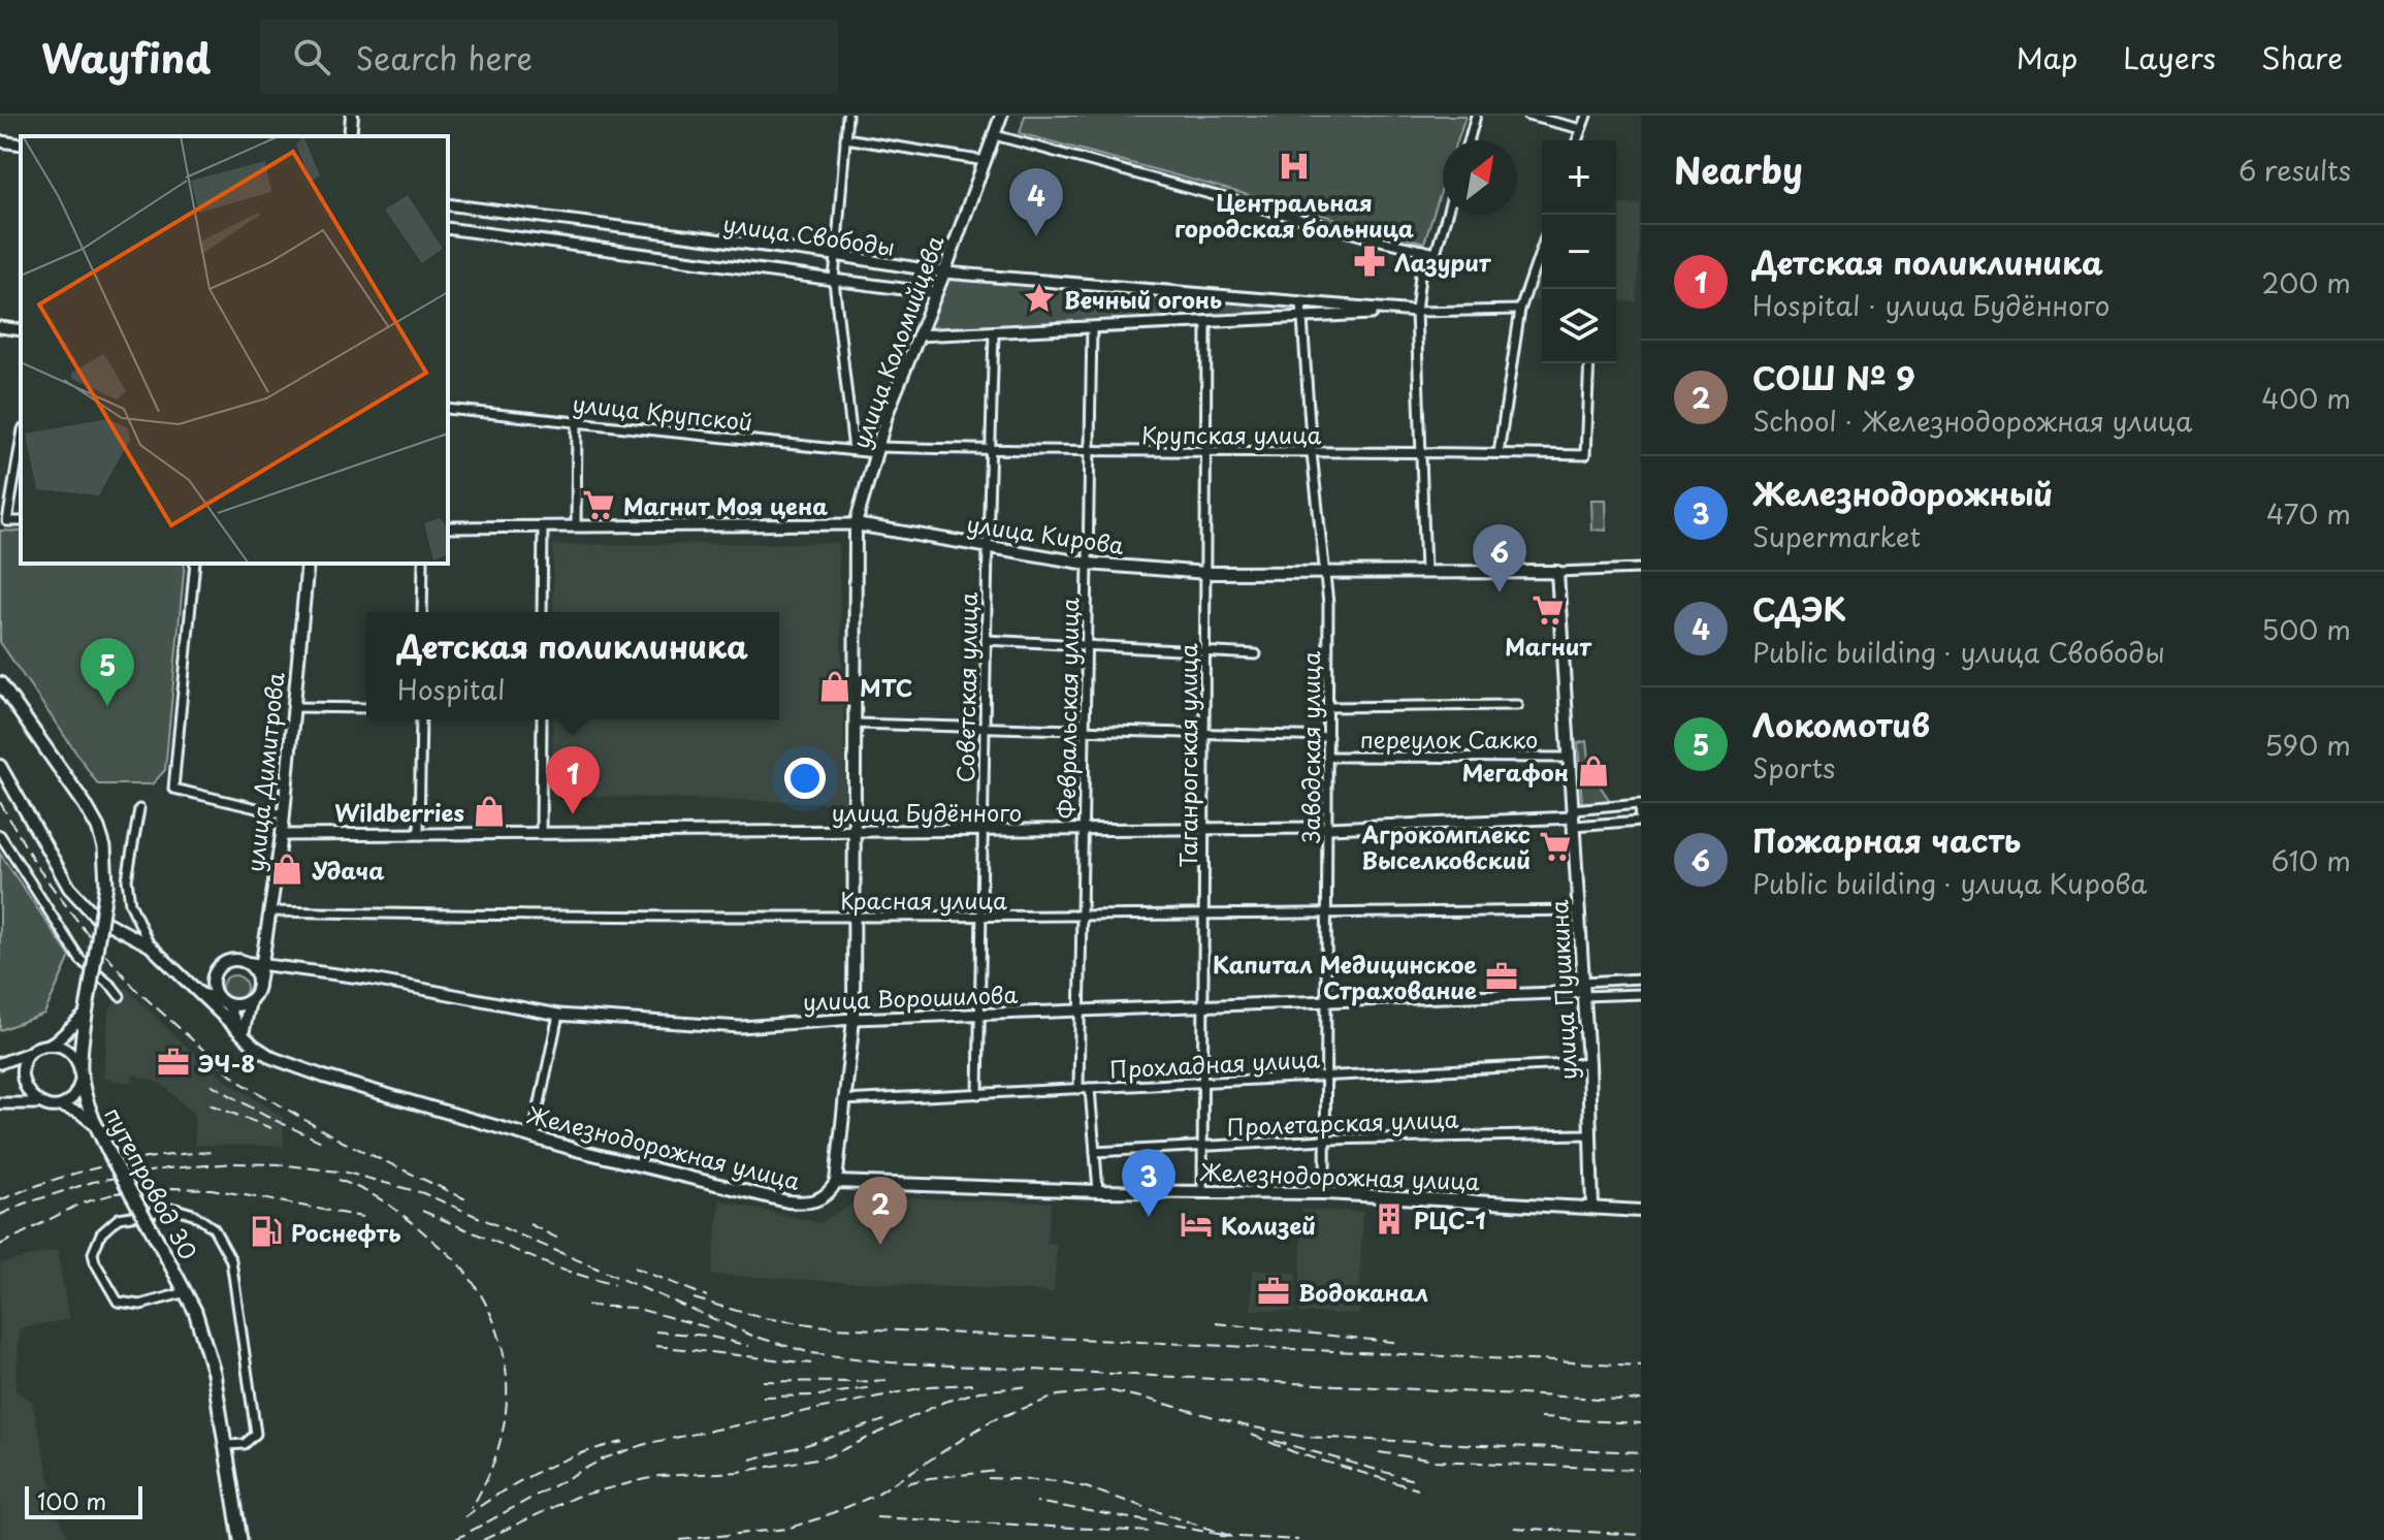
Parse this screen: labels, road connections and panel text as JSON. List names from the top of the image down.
{
  "streets": {
    "main road": [
      "улица Коломийцева",
      "улица Кирова",
      "улица Димитрова",
      "улица Пушкина",
      "Железнодорожная улица",
      "путепровод 30"
    ],
    "street": [
      "улица Свободы",
      "улица Крупской",
      "Крупская улица",
      "Советская улица",
      "Февральская улица",
      "переулок Сакко",
      "Заводская улица",
      "Таганрогская улица",
      "улица Будённого",
      "Красная улица",
      "улица Ворошилова",
      "Прохладная улица",
      "Пролетарская улица"
    ]
  },
  "crossings": [
    ["улица Свободы", "улица Коломийцева"],
    ["улица Свободы", "Советская улица"],
    ["улица Свободы", "Февральская улица"],
    ["улица Свободы", "Заводская улица"],
    ["улица Свободы", "Таганрогская улица"],
    ["улица Коломийцева", "улица Крупской"],
    ["улица Коломийцева", "Крупская улица"],
    ["улица Коломийцева", "улица Кирова"],
    ["улица Коломийцева", "улица Будённого"],
    ["улица Коломийцева", "Красная улица"],
    ["улица Коломийцева", "улица Ворошилова"],
    ["улица Коломийцева", "Прохладная улица"],
    ["улица Коломийцева", "Железнодорожная улица"],
    ["улица Крупской", "Крупская улица"],
    ["Крупская улица", "Советская улица"],
    ["Крупская улица", "Февральская улица"],
    ["Крупская улица", "Заводская улица"],
    ["Крупская улица", "Таганрогская улица"],
    ["улица Кирова", "Советская улица"],
    ["улица Кирова", "Февральская улица"],
    ["улица Кирова", "Заводская улица"],
    ["улица Кирова", "Таганрогская улица"],
    ["улица Кирова", "улица Пушкина"],
    ["Советская улица", "улица Будённого"],
    ["Советская улица", "Красная улица"],
    ["Советская улица", "улица Ворошилова"],
    ["Советская улица", "Прохладная улица"],
    ["Февральская улица", "улица Будённого"],
    ["Февральская улица", "Красная улица"],
    ["Февральская улица", "улица Ворошилова"],
    ["Февральская улица", "Прохладная улица"],
    ["переулок Сакко", "Заводская улица"],
    ["переулок Сакко", "улица Пушкина"],
    ["Заводская улица", "улица Будённого"],
    ["Заводская улица", "Красная улица"],
    ["Заводская улица", "улица Ворошилова"],
    ["Заводская улица", "Прохладная улица"],
    ["Заводская улица", "Пролетарская улица"],
    ["Заводская улица", "Железнодорожная улица"],
    ["Таганрогская улица", "улица Будённого"],
    ["Таганрогская улица", "Красная улица"],
    ["Таганрогская улица", "улица Ворошилова"],
    ["Таганрогская улица", "Прохладная улица"],
    ["Таганрогская улица", "Пролетарская улица"],
    ["Таганрогская улица", "Железнодорожная улица"],
    ["улица Димитрова", "улица Будённого"],
    ["улица Димитрова", "Красная улица"],
    ["улица Димитрова", "улица Ворошилова"],
    ["улица Будённого", "улица Пушкина"],
    ["Красная улица", "улица Пушкина"],
    ["улица Пушкина", "улица Ворошилова"],
    ["улица Пушкина", "Прохладная улица"],
    ["улица Пушкина", "Пролетарская улица"],
    ["улица Пушкина", "Железнодорожная улица"]
  ],
  "places": {
    "hospital": ["Центральная городская больница"],
    "pharmacy": ["Лазурит"],
    "place": ["Вечный огонь"],
    "supermarket": ["Магнит Моя цена", "Магнит", "Агрокомплекс Выселковский"],
    "shop": [
      "МТС",
      "Мегафон",
      "Wildberries",
      "Удача"
    ],
    "office": ["Капитал Медицинское Страхование", "ЭЧ-8", "Водоканал"],
    "building": ["РЦС-1"],
    "hotel": ["Колизей"],
    "fuel station": ["Роснефть"]
  },
  "scale_bar": "100 m",
  "north": "top right",
  "page": {
    "header": "Wayfind",
    "search": "Search here",
    "nav": ["Map", "Layers", "Share"],
    "heading": ["Nearby", "6 results"],
    "map_buttons": ["+", "−"],
    "pins": [
      "4",
      "6",
      "5",
      "1",
      "3",
      "2"
    ],
    "list": [
      {
        "mark": "1",
        "name": "Детская поликлиника",
        "note": "Hospital · улица Будённого",
        "value": "200 m"
      },
      {
        "mark": "2",
        "name": "СОШ № 9",
        "note": "School · Железнодорожная улица",
        "value": "400 m"
      },
      {
        "mark": "3",
        "name": "Железнодорожный",
        "note": "Supermarket",
        "value": "470 m"
      },
      {
        "mark": "4",
        "name": "СДЭК",
        "note": "Public building · улица Свободы",
        "value": "500 m"
      },
      {
        "mark": "5",
        "name": "Локомотив",
        "note": "Sports",
        "value": "590 m"
      },
      {
        "mark": "6",
        "name": "Пожарная часть",
        "note": "Public building · улица Кирова",
        "value": "610 m"
      }
    ],
    "popup": ["Детская поликлиника", "Hospital"],
    "scale": "100 m"
  }
}
